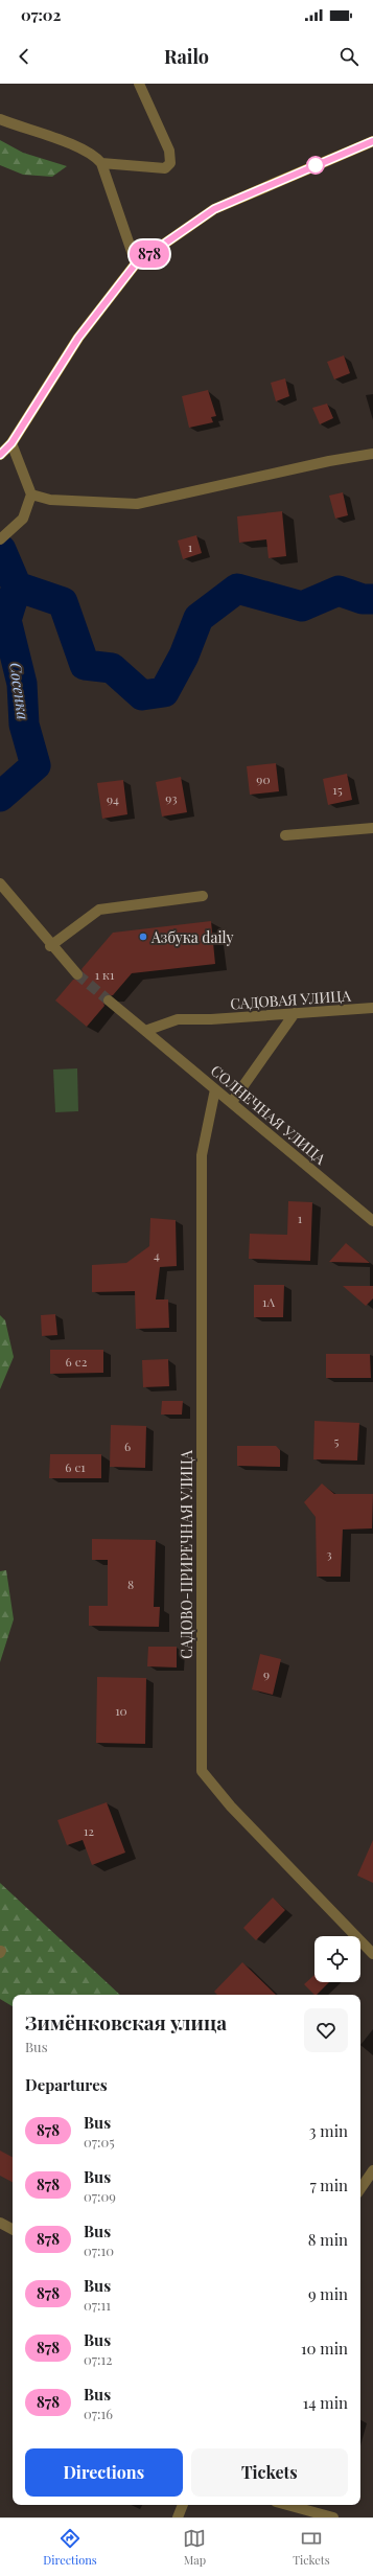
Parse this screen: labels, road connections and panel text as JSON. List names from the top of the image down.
{
  "streets": {
    "street": ["САДОВАЯ УЛИЦА", "СОЛНЕЧНАЯ УЛИЦА", "САДОВО-ПРИРЕЧНАЯ УЛИЦА"]
  },
  "crossings": [
    ["САДОВАЯ УЛИЦА", "СОЛНЕЧНАЯ УЛИЦА"],
    ["СОЛНЕЧНАЯ УЛИЦА", "САДОВО-ПРИРЕЧНАЯ УЛИЦА"]
  ],
  "water": ["Сосенка"],
  "places": ["Азбука daily"],
  "lines": ["bus line 878"],
  "house_numbers": [
    "1",
    "90",
    "15",
    "93",
    "94",
    "1 к1",
    "1",
    "4",
    "1А",
    "6 с2",
    "5",
    "6",
    "6 с1",
    "3",
    "8",
    "9",
    "10",
    "12"
  ],
  "page": {
    "status": "07:02",
    "header": "Railo",
    "on_map": "878",
    "heading": [
      ["Зимёнковская улица", "Bus"],
      "Departures"
    ],
    "list": [
      {
        "mark": "878",
        "name": "Bus",
        "note": "07:05",
        "value": "3 min"
      },
      {
        "mark": "878",
        "name": "Bus",
        "note": "07:09",
        "value": "7 min"
      },
      {
        "mark": "878",
        "name": "Bus",
        "note": "07:10",
        "value": "8 min"
      },
      {
        "mark": "878",
        "name": "Bus",
        "note": "07:11",
        "value": "9 min"
      },
      {
        "mark": "878",
        "name": "Bus",
        "note": "07:12",
        "value": "10 min"
      },
      {
        "mark": "878",
        "name": "Bus",
        "note": "07:16",
        "value": "14 min"
      }
    ],
    "buttons": ["Directions", "Tickets"],
    "tabs": ["Directions", "Map", "Tickets"]
  }
}
